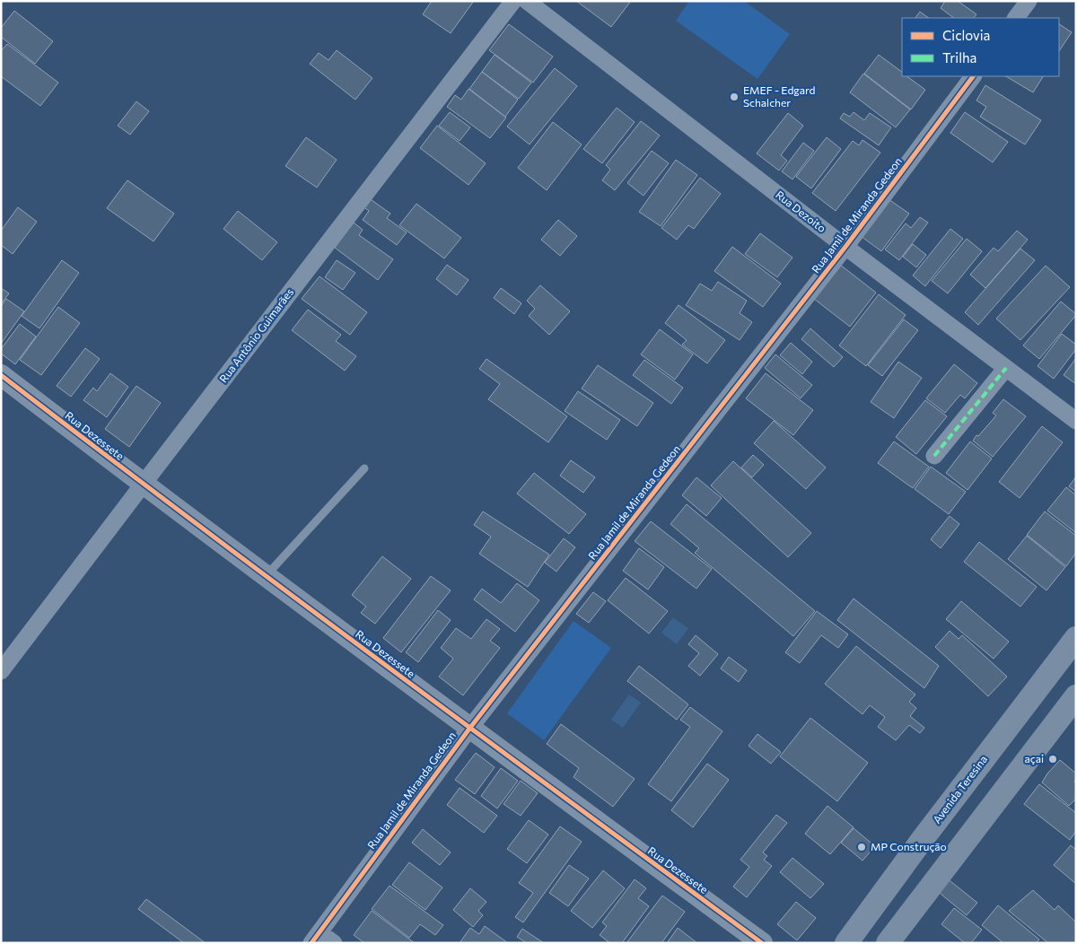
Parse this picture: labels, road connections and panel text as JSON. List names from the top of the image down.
{
  "streets": {
    "main road": ["Avenida Teresina"],
    "street": [
      "Rua Dezoito",
      "Rua Jamil de Miranda Gedeon",
      "Rua Antônio Guimarães",
      "Rua Dezessete"
    ]
  },
  "crossings": [
    ["Rua Dezoito", "Rua Jamil de Miranda Gedeon"],
    ["Rua Jamil de Miranda Gedeon", "Rua Dezessete"],
    ["Rua Antônio Guimarães", "Rua Dezessete"]
  ],
  "places": ["EMEF - Edgard Schalcher", "açai", "MP Construção"],
  "legend": ["Ciclovia", "Trilha"]
}
